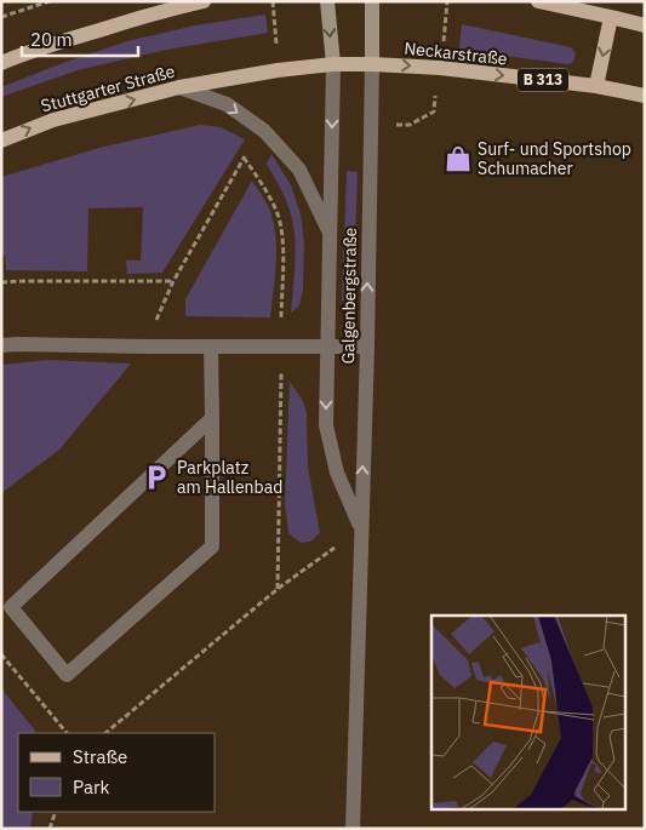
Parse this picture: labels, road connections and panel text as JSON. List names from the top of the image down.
{
  "streets": {
    "main road": ["Neckarstraße", "B 313", "Stuttgarter Straße"],
    "street": ["Galgenbergstraße"]
  },
  "crossings": [
    ["Neckarstraße", "B 313"],
    ["Neckarstraße", "Galgenbergstraße"],
    ["B 313", "Stuttgarter Straße"],
    ["B 313", "Galgenbergstraße"],
    ["Stuttgarter Straße", "Galgenbergstraße"]
  ],
  "places": {
    "shop": ["Surf- und Sportshop Schumacher"],
    "parking": ["Parkplatz am Hallenbad"]
  },
  "legend": ["Straße", "Park"],
  "scale_bar": "20 m"
}
